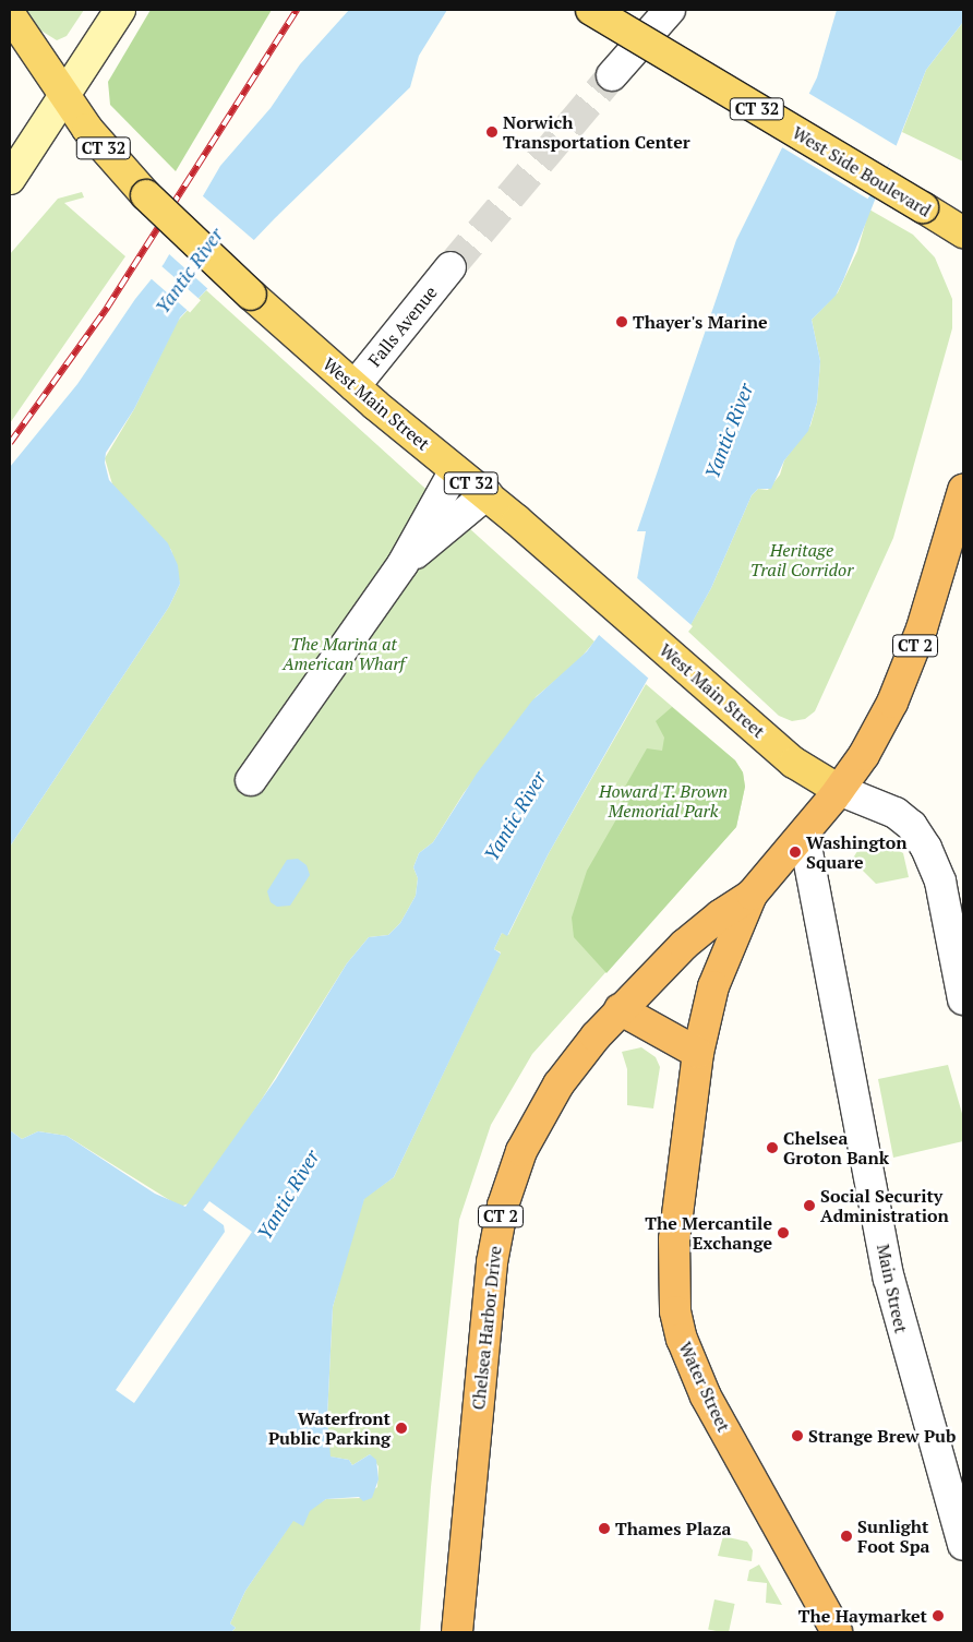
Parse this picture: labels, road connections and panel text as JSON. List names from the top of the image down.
{
  "streets": {
    "highway": ["CT 2", "Chelsea Harbor Drive", "Water Street"],
    "main road": ["CT 32", "West Side Boulevard", "West Main Street"],
    "street": ["Falls Avenue", "Main Street"]
  },
  "crossings": [
    ["Falls Avenue", "West Main Street"],
    ["West Main Street", "CT 2"],
    ["West Main Street", "Chelsea Harbor Drive"],
    ["CT 2", "Chelsea Harbor Drive"],
    ["Main Street", "Chelsea Harbor Drive"],
    ["Chelsea Harbor Drive", "Water Street"]
  ],
  "water": ["Yantic River"],
  "parks": ["Heritage Trail Corridor", "The Marina at American Wharf", "Howard T. Brown Memorial Park"],
  "places": [
    "Norwich Transportation Center",
    "Thayer's Marine",
    "Washington Square",
    "Chelsea Groton Bank",
    "Social Security Administration",
    "The Mercantile Exchange",
    "Waterfront Public Parking",
    "Strange Brew Pub",
    "Thames Plaza",
    "Sunlight Foot Spa",
    "The Haymarket"
  ]
}
